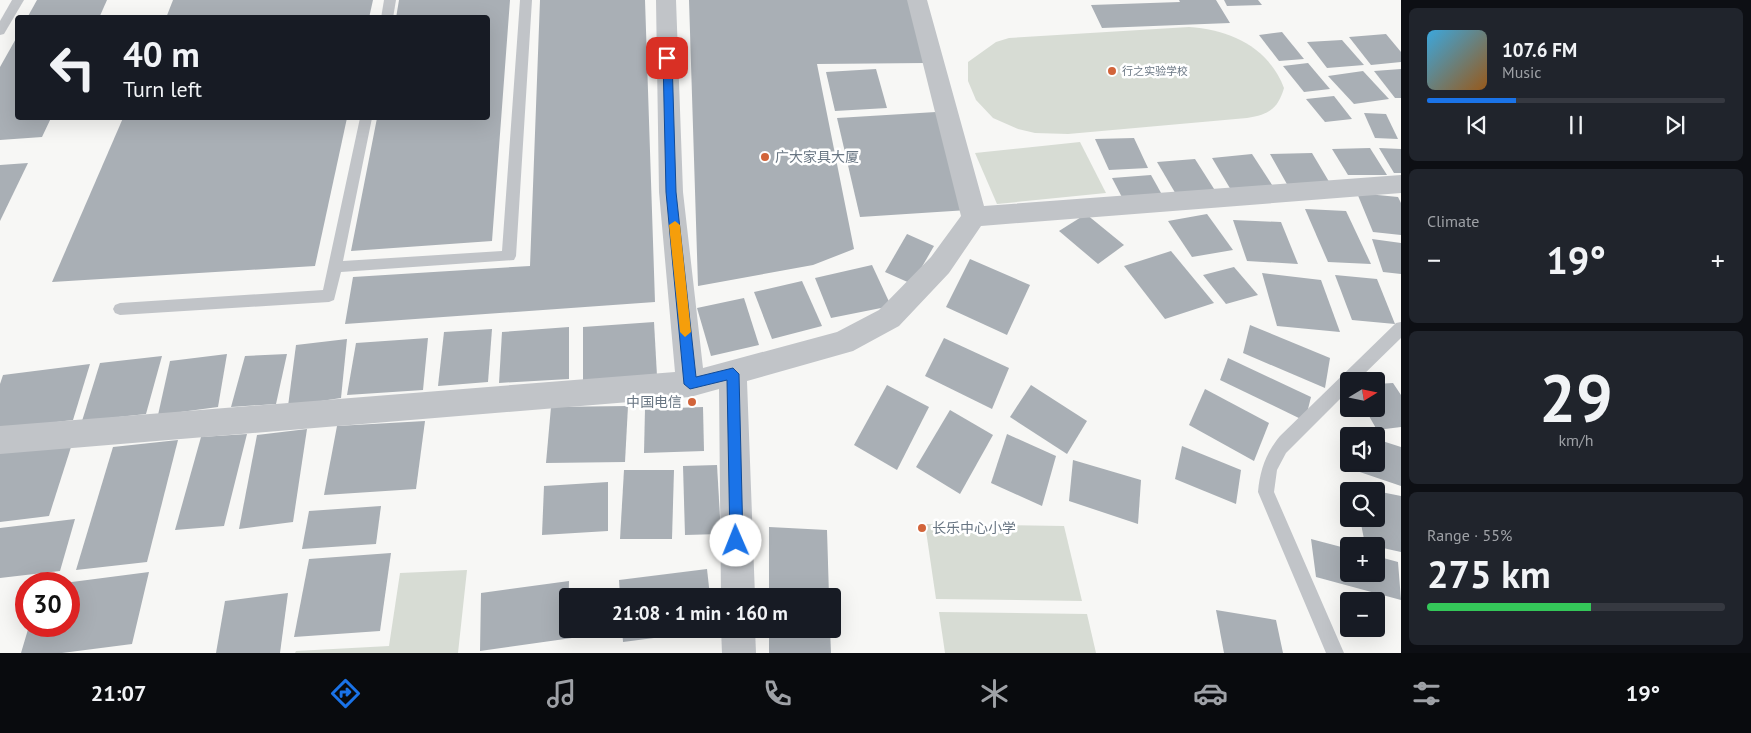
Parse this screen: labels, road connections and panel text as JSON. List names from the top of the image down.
{
  "places": [
    "行之实验学校",
    "广大家具大厦",
    "中国电信",
    "长乐中心小学"
  ],
  "north": "right",
  "page": {
    "turn": ["40 m", "Turn left"],
    "song": ["107.6 FM", "Music"],
    "tile": [
      "Climate",
      ["29", "km/h"],
      ["Range · 55%", "275 km"]
    ],
    "heat": ["−", "19°", "+"],
    "map_buttons": ["+", "−"],
    "limit": "30",
    "trip": "21:08 · 1 min · 160 m",
    "tabs": ["21:07", "19°"]
  }
}
